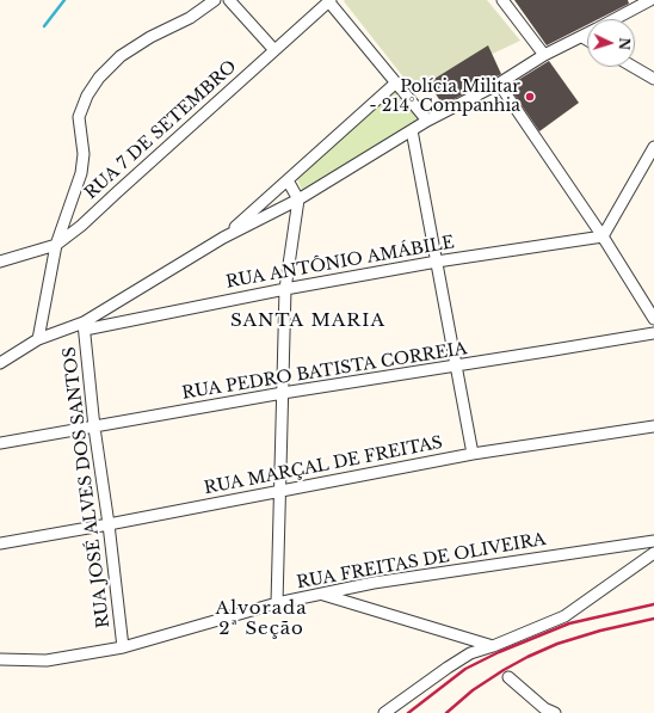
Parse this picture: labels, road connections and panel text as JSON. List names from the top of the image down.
{
  "streets": {
    "street": [
      "RUA 7 DE SETEMBRO",
      "RUA ANTÔNIO AMÁBILE",
      "RUA PEDRO BATISTA CORREIA",
      "RUA MARÇAL DE FREITAS",
      "RUA JOSÉ ALVES DOS SANTOS",
      "RUA FREITAS DE OLIVEIRA"
    ]
  },
  "crossings": [
    ["RUA ANTÔNIO AMÁBILE", "RUA JOSÉ ALVES DOS SANTOS"],
    ["RUA PEDRO BATISTA CORREIA", "RUA JOSÉ ALVES DOS SANTOS"],
    ["RUA MARÇAL DE FREITAS", "RUA JOSÉ ALVES DOS SANTOS"],
    ["RUA JOSÉ ALVES DOS SANTOS", "RUA FREITAS DE OLIVEIRA"]
  ],
  "districts": ["SANTA MARIA", "Alvorada 2ª Seção"],
  "places": ["Polícia Militar - 214° Companhia"],
  "north": "right"
}
